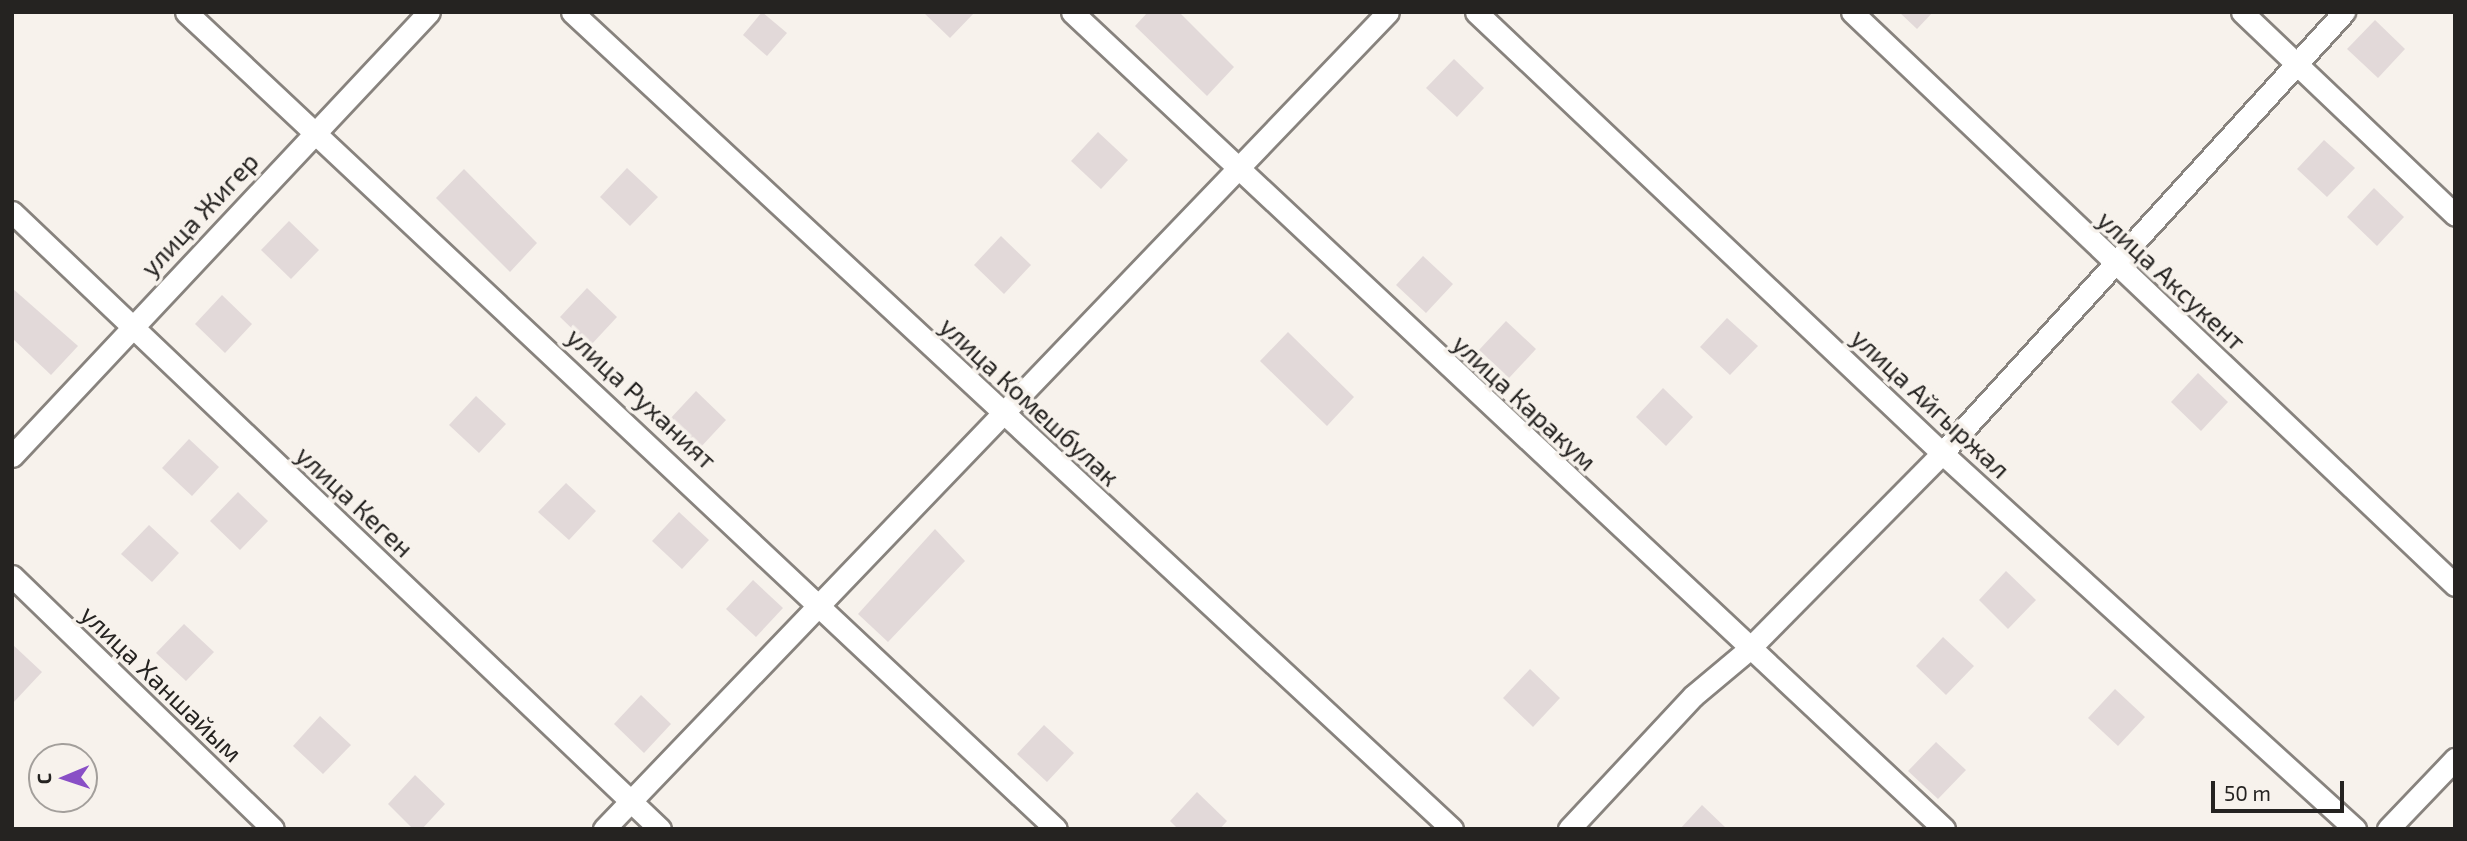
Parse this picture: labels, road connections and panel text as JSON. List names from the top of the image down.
{
  "streets": {
    "street": [
      "улица Жигер",
      "улица Аксукент",
      "улица Руханият",
      "улица Комешбулак",
      "улица Каракум",
      "улица Айгыржал",
      "улица Кеген",
      "улица Ханшайым"
    ]
  },
  "crossings": [
    ["улица Жигер", "улица Руханият"],
    ["улица Жигер", "улица Кеген"]
  ],
  "scale_bar": "50 m",
  "north": "left"
}
